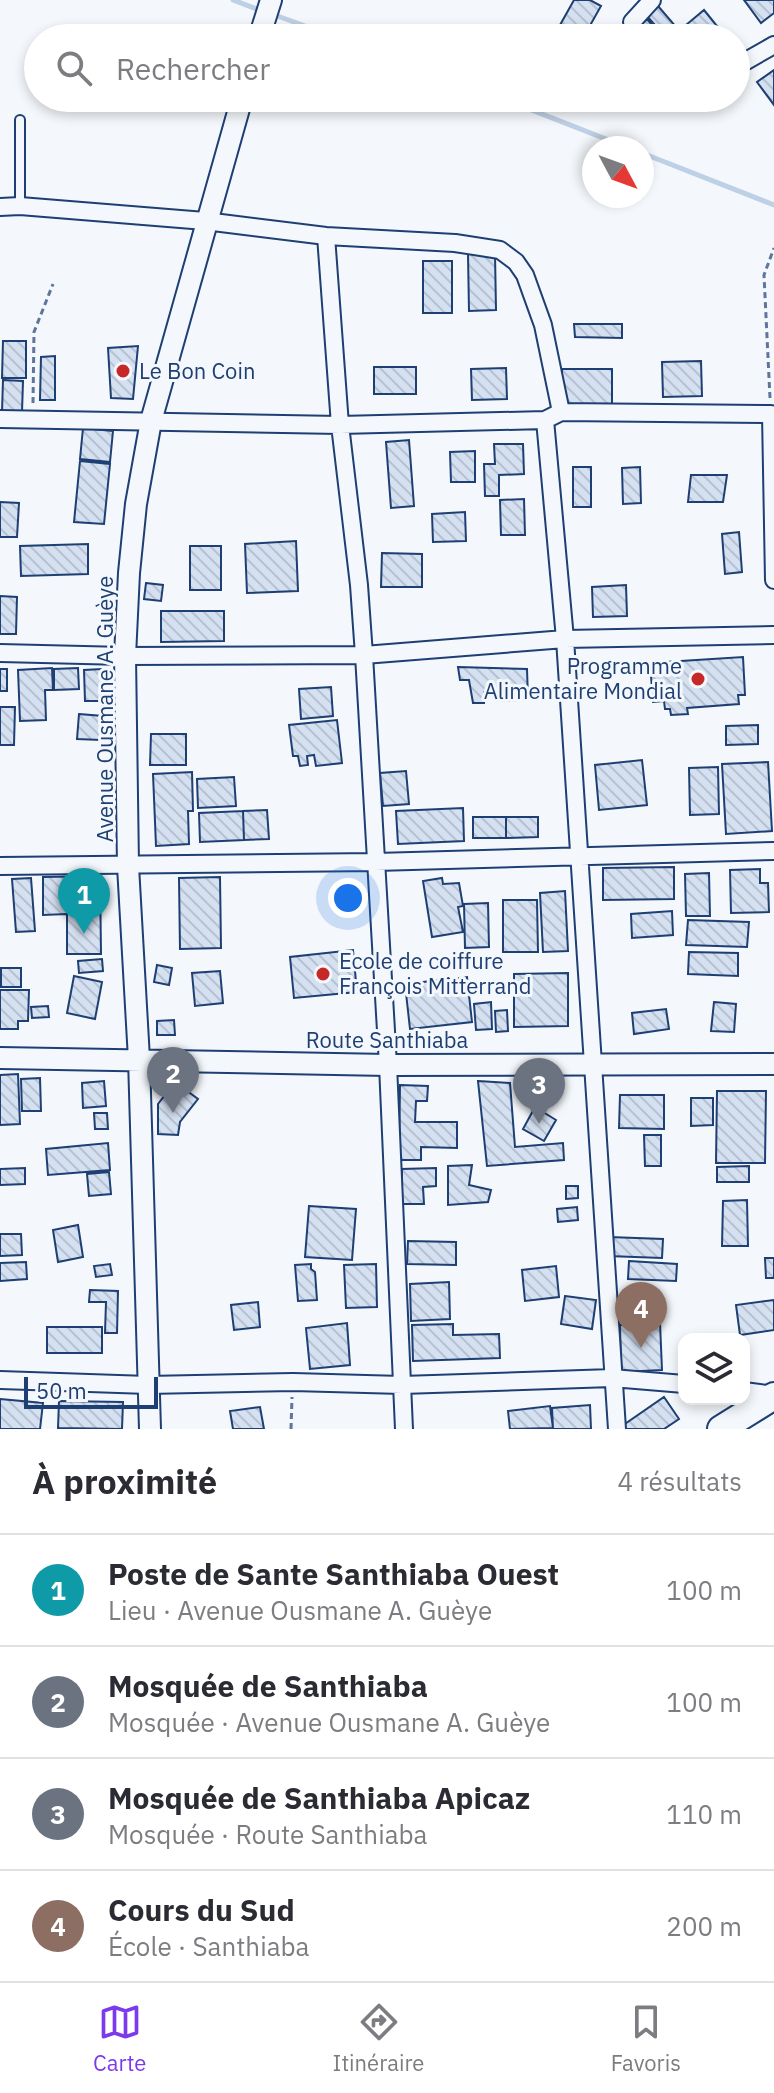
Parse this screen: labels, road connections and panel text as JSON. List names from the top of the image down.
{
  "streets": {
    "street": ["Avenue Ousmane A. Guèye", "Route Santhiaba"]
  },
  "crossings": [
    ["Avenue Ousmane A. Guèye", "Route Santhiaba"]
  ],
  "places": ["Le Bon Coin", "Programme Alimentaire Mondial", "Ecole de coiffure François Mitterrand"],
  "scale_bar": "50 m",
  "north": "bottom right",
  "page": {
    "search": "Rechercher",
    "pins": [
      "1",
      "2",
      "3",
      "4"
    ],
    "scale": "50 m",
    "heading": ["À proximité", "4 résultats"],
    "list": [
      {
        "mark": "1",
        "name": "Poste de Sante Santhiaba Ouest",
        "note": "Lieu · Avenue Ousmane A. Guèye",
        "value": "100 m"
      },
      {
        "mark": "2",
        "name": "Mosquée de Santhiaba",
        "note": "Mosquée · Avenue Ousmane A. Guèye",
        "value": "100 m"
      },
      {
        "mark": "3",
        "name": "Mosquée de Santhiaba Apicaz",
        "note": "Mosquée · Route Santhiaba",
        "value": "110 m"
      },
      {
        "mark": "4",
        "name": "Cours du Sud",
        "note": "École · Santhiaba",
        "value": "200 m"
      }
    ],
    "nav": ["Carte", "Itinéraire", "Favoris"]
  }
}
